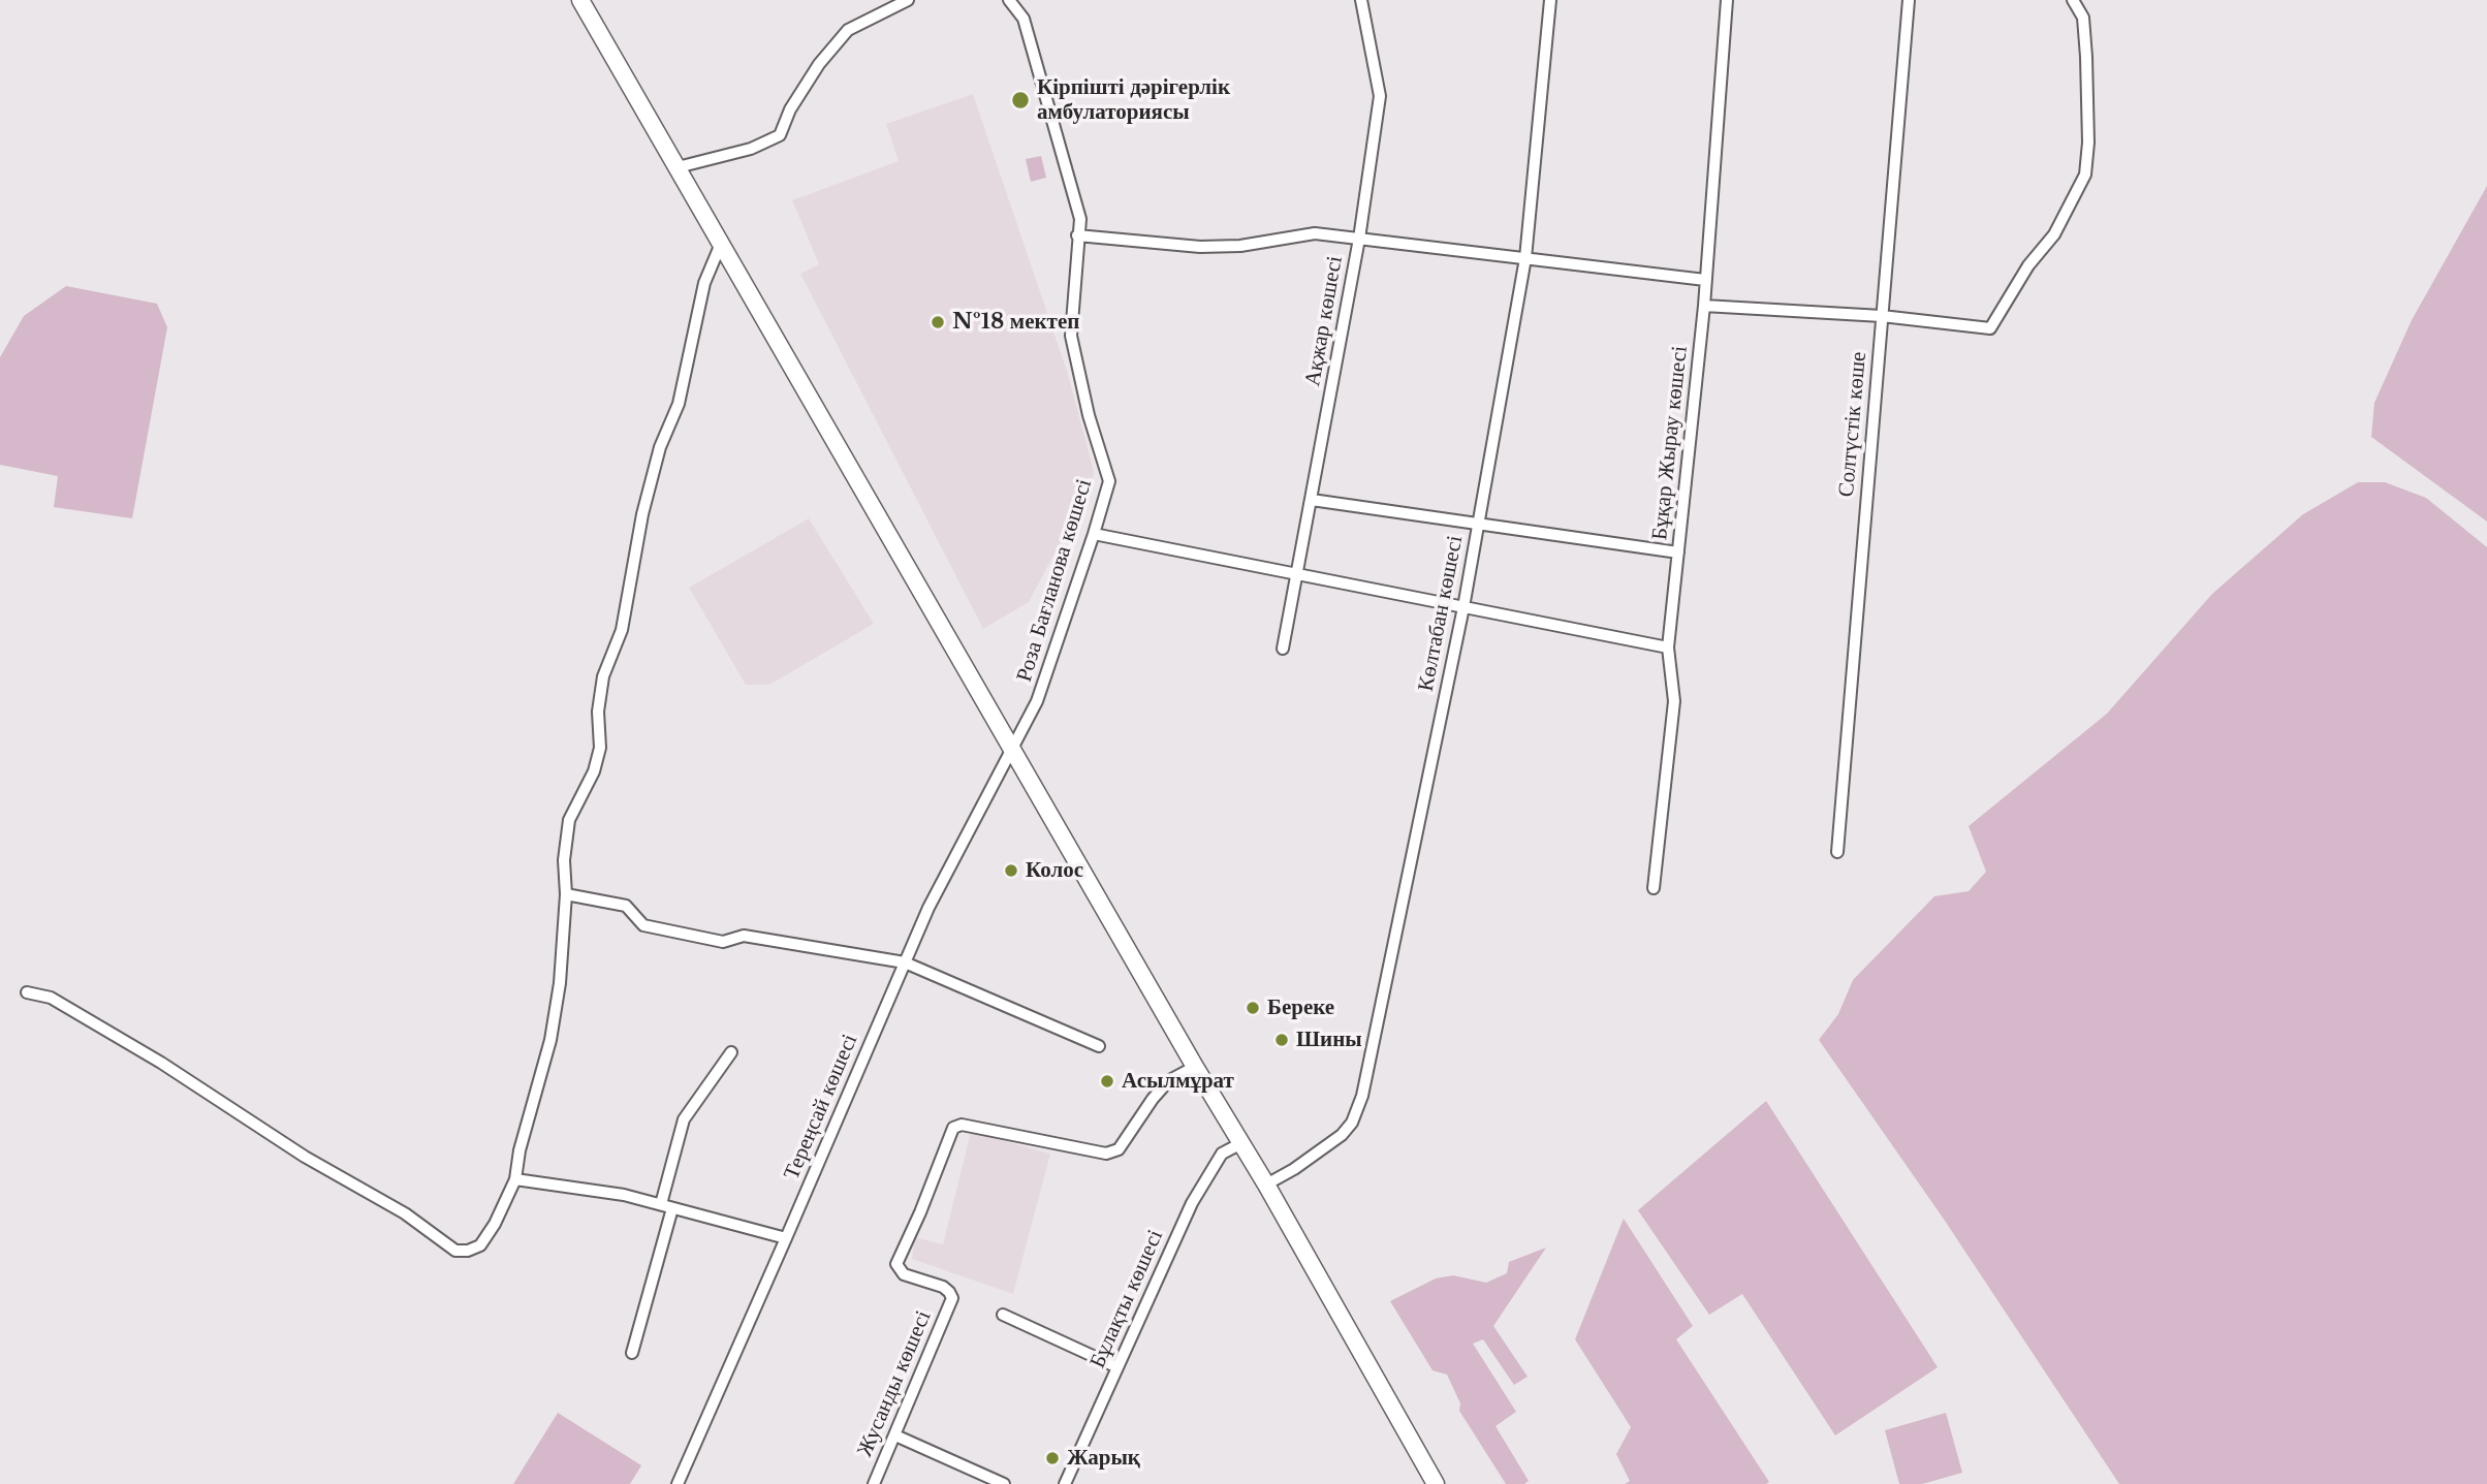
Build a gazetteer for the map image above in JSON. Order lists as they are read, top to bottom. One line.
{"streets":{"street":["Ақжар көшесі","Солтүстік көше","Бұқар Жырау көшесі","Роза Бағланова көшесі","Көлтабан көшесі","Тереңсай көшесі","Бұлақты көшесі","Жусанды көшесі"]},"crossings":[["Роза Бағланова көшесі","Тереңсай көшесі"]],"places":["Кірпішті дәрігерлік амбулаториясы","№18 мектеп","Колос","Береке","Шины","Асылмұрат","Жарық"]}
